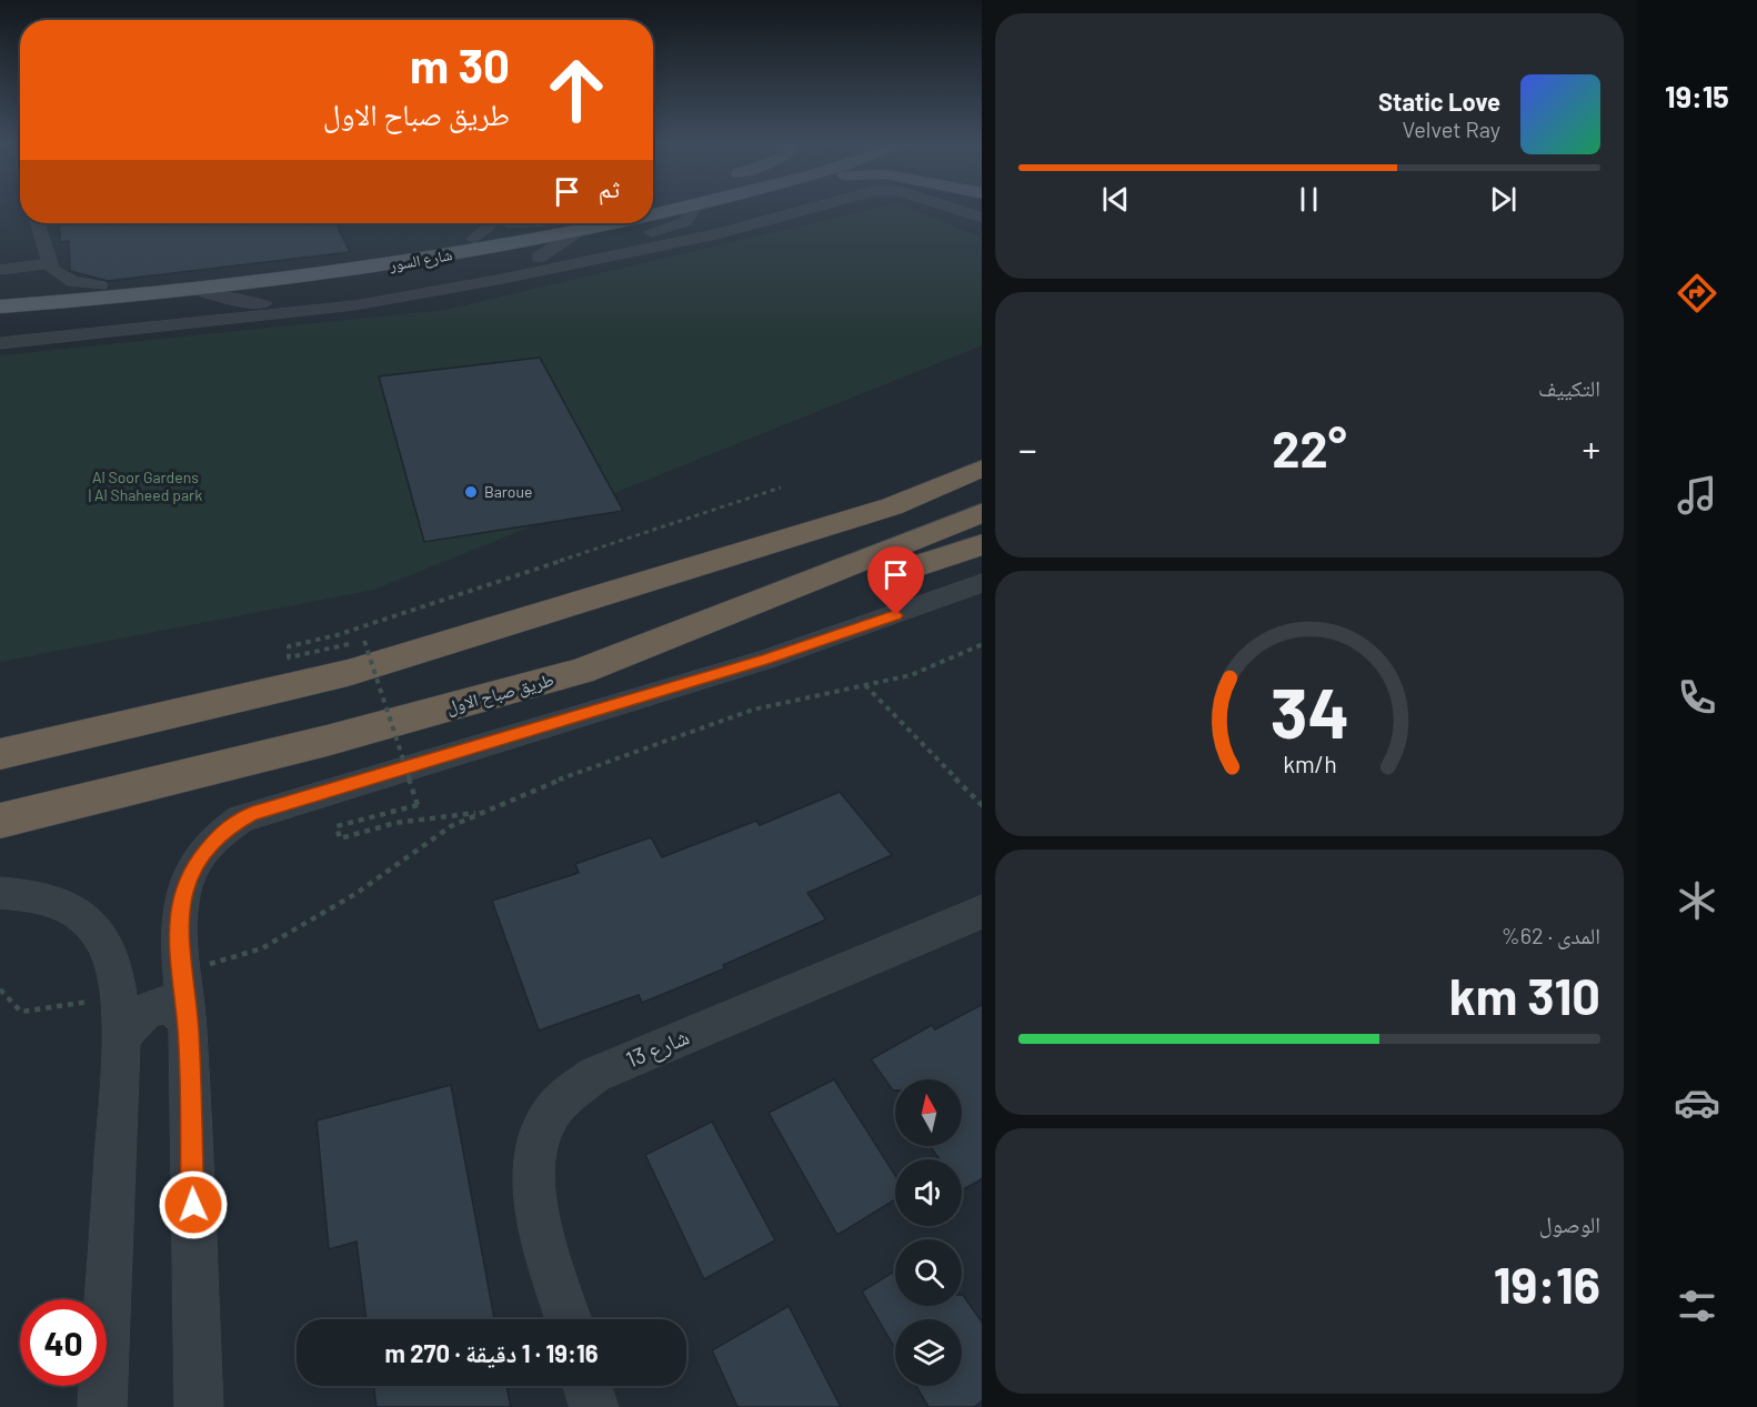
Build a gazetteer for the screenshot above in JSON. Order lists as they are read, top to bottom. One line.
{"streets":{"highway":["طريق صباح الاول"],"main road":["شارع السور"],"street":["شارع 13"]},"parks":["Al Soor Gardens | Al Shaheed park"],"places":["Baroue"],"north":"top","page":{"tabs":"19:15","turn":["30 m","طريق صباح الاول"],"song":["Static Love","Velvet Ray"],"then":"ثم","tile":["التكييف",["المدى · 62%","310 km"],["الوصول","19:16"]],"heat":["−","22°","+"],"limit":"40","trip":"19:16 · 1 دقيقة · 270 m","gauge":["34","km/h"]}}
